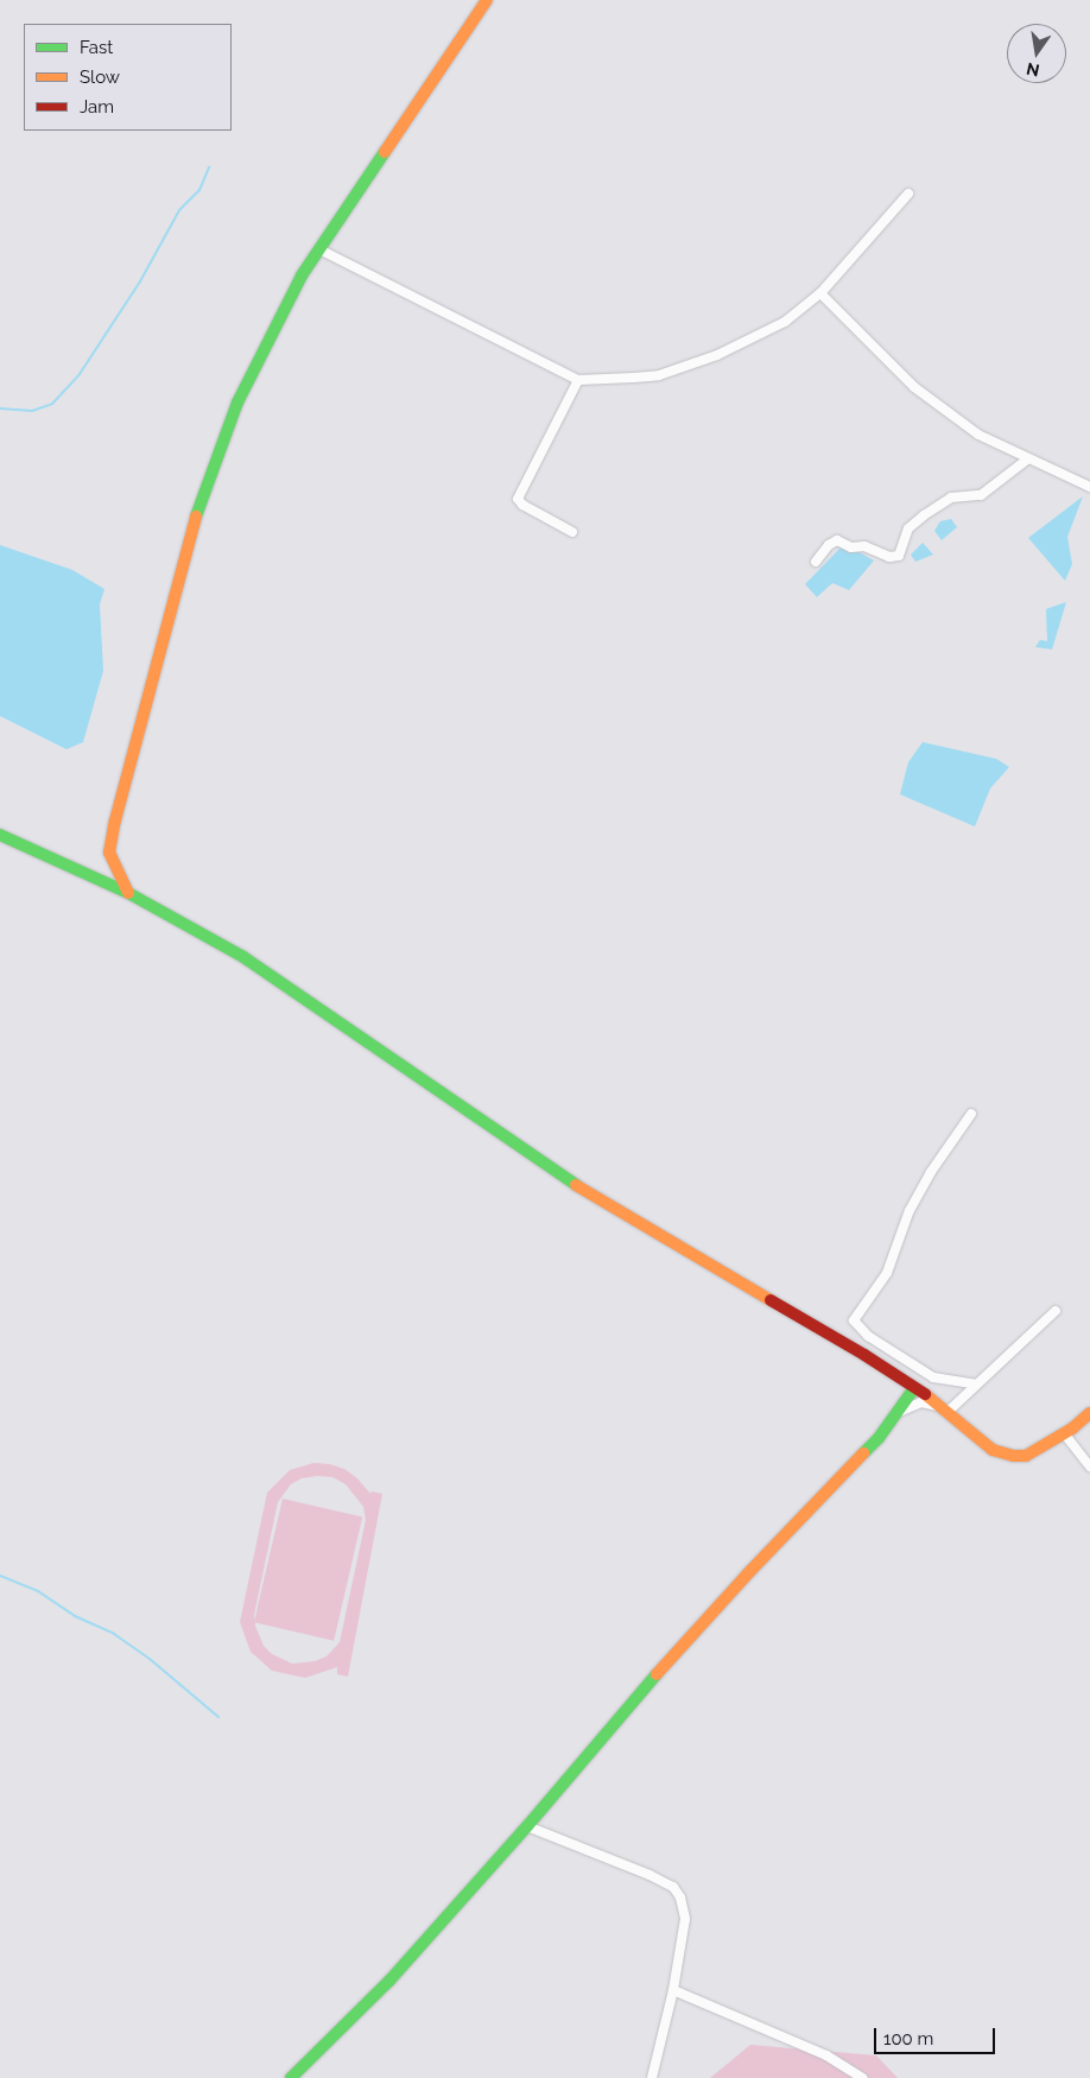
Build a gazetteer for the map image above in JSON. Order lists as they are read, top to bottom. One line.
{"legend":["Fast","Slow","Jam"],"scale_bar":"100 m","north":"bottom"}
